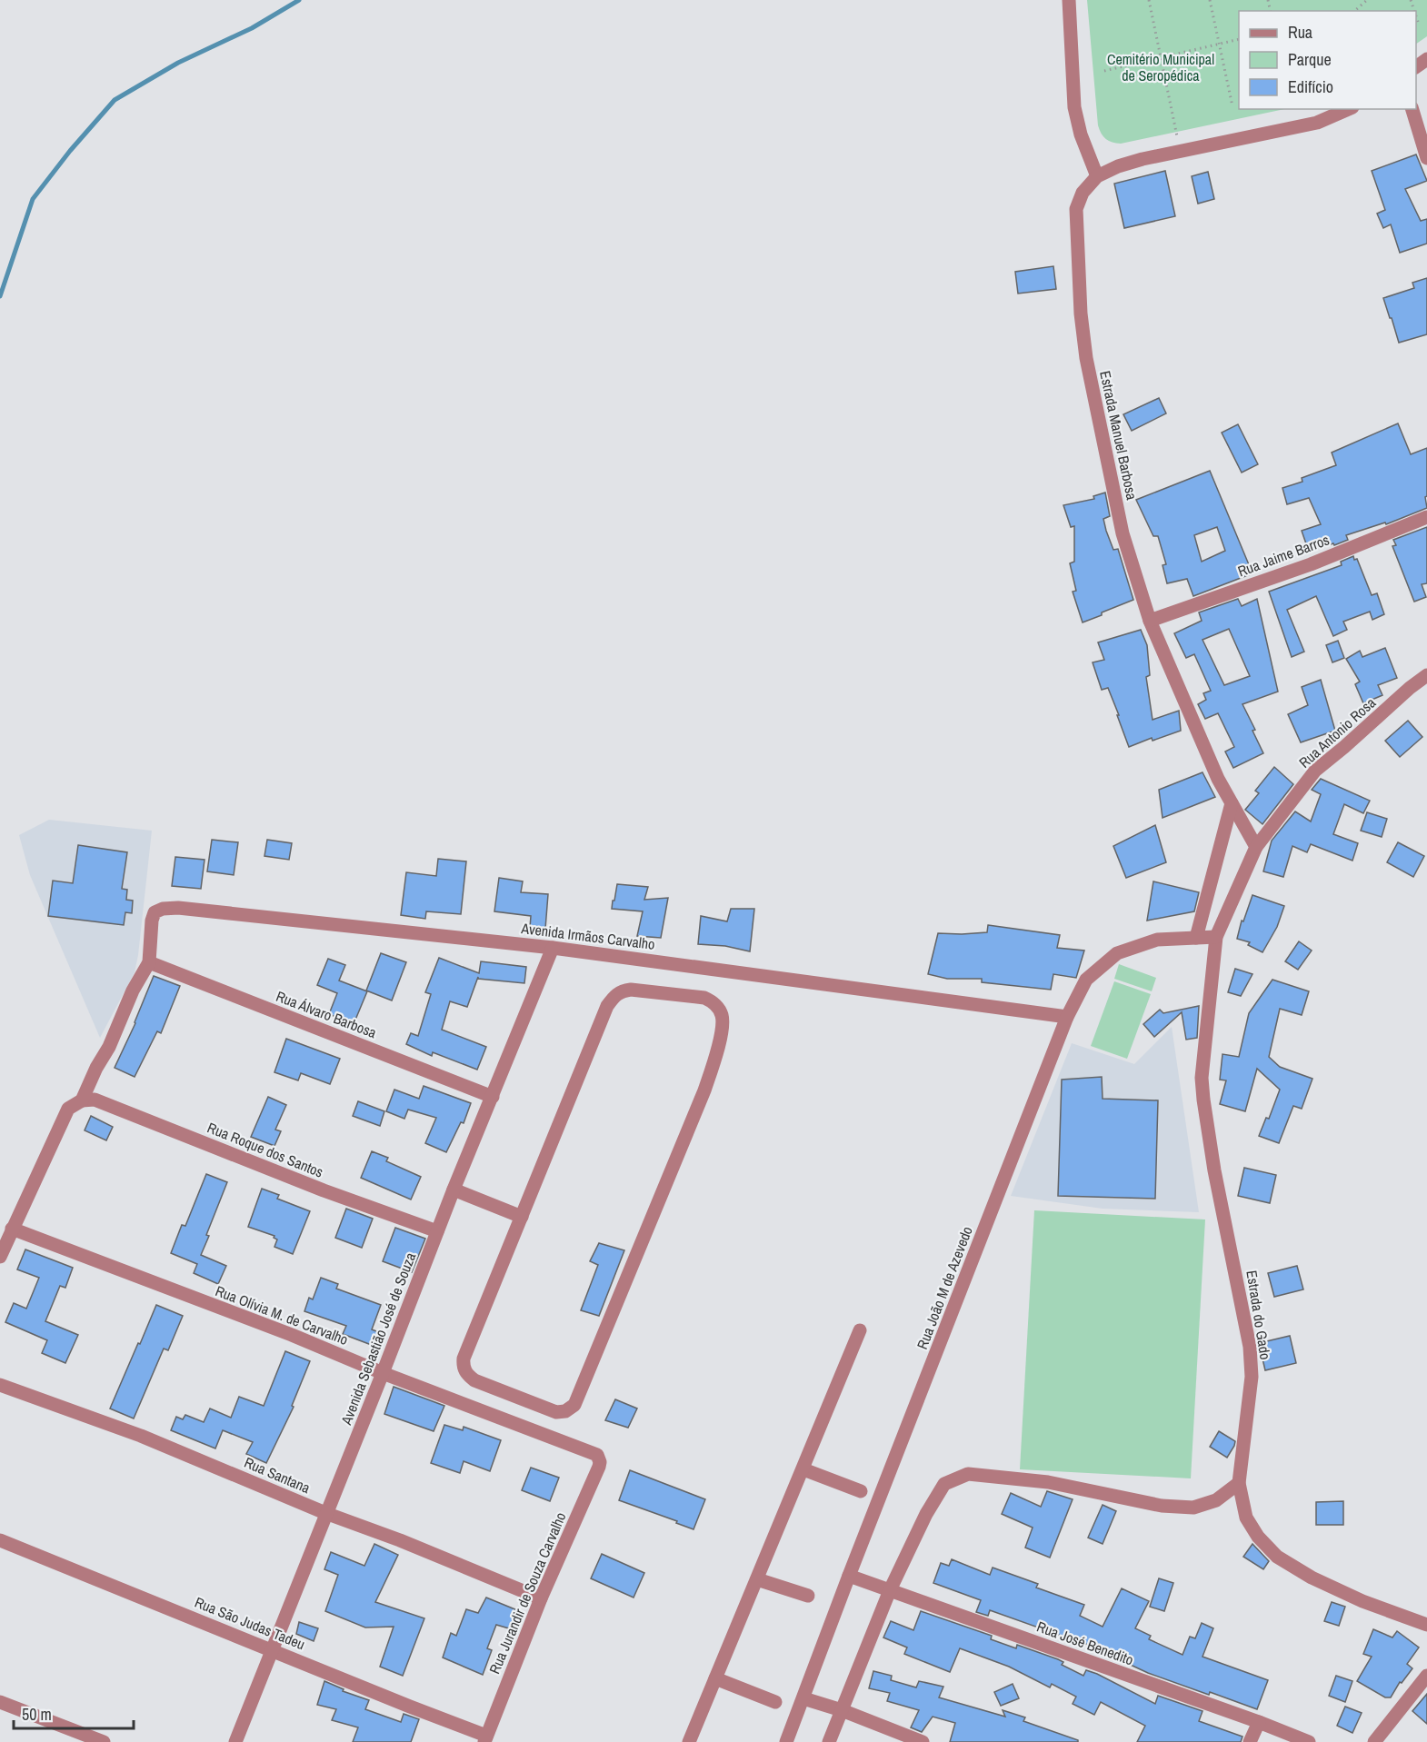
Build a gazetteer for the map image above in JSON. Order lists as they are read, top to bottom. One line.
{"streets":{"street":["Estrada Manuel Barbosa","Rua Jaime Barros","Rua Antonio Rosa","Avenida Irmãos Carvalho","Rua Álvaro Barbosa","Rua Roque dos Santos","Rua João M de Azevedo","Rua Olívia M. de Carvalho","Estrada do Gado","Avenida Sebastião José de Souza","Rua Santana","Rua Jurandir de Souza Carvalho","Rua São Judas Tadeu","Rua José Benedito"]},"crossings":[["Estrada Manuel Barbosa","Rua Jaime Barros"],["Estrada Manuel Barbosa","Rua Antonio Rosa"],["Avenida Irmãos Carvalho","Rua Álvaro Barbosa"],["Avenida Irmãos Carvalho","Rua João M de Azevedo"],["Avenida Irmãos Carvalho","Avenida Sebastião José de Souza"],["Rua Álvaro Barbosa","Avenida Sebastião José de Souza"],["Rua Roque dos Santos","Avenida Sebastião José de Souza"],["Rua João M de Azevedo","Estrada do Gado"],["Rua João M de Azevedo","Rua José Benedito"],["Rua Olívia M. de Carvalho","Avenida Sebastião José de Souza"],["Rua Olívia M. de Carvalho","Rua Jurandir de Souza Carvalho"],["Avenida Sebastião José de Souza","Rua Santana"],["Avenida Sebastião José de Souza","Rua São Judas Tadeu"],["Rua Santana","Rua Jurandir de Souza Carvalho"],["Rua Jurandir de Souza Carvalho","Rua São Judas Tadeu"]],"parks":["Cemitério Municipal de Seropédica"],"legend":["Rua","Parque","Edifício"],"scale_bar":"50 m"}
